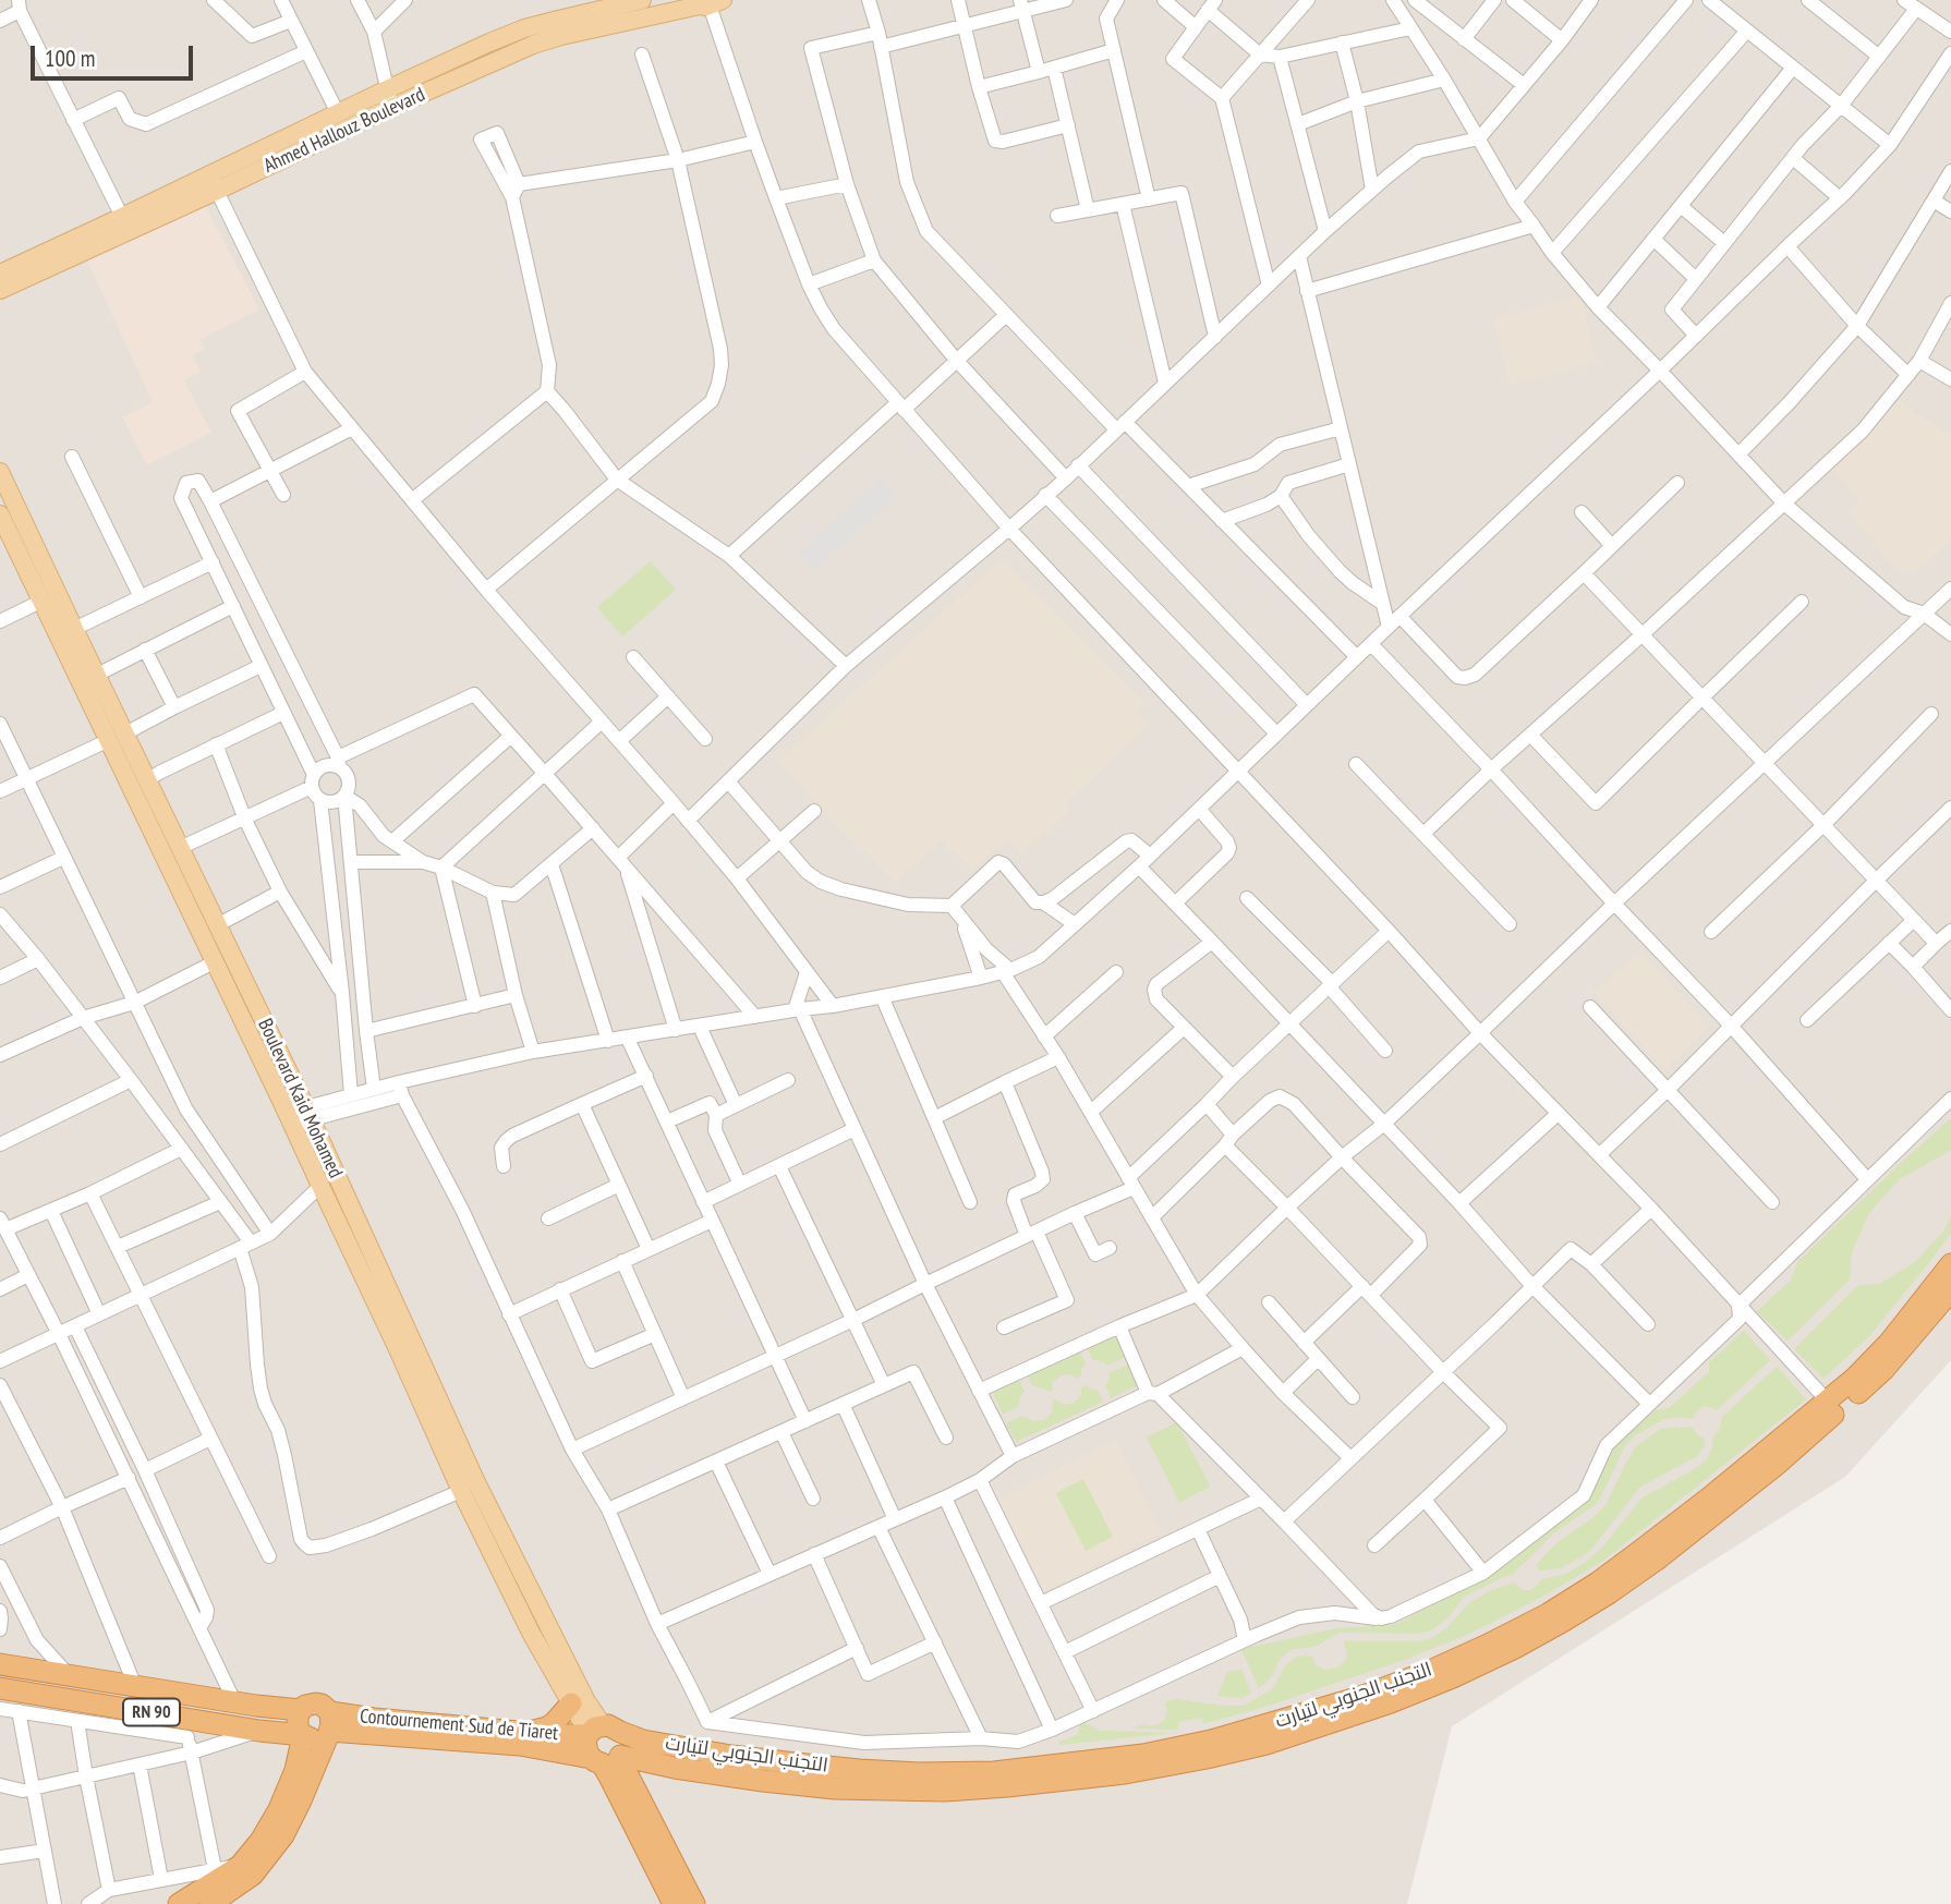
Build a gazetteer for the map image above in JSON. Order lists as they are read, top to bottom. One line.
{"streets":{"highway":["التجنب الجنوبي لتيارت","RN 90","Contournement Sud de Tiaret"],"main road":["Ahmed Hallouz Boulevard","Boulevard Kaid Mohamed"]},"crossings":[["Boulevard Kaid Mohamed","التجنب الجنوبي لتيارت"],["Boulevard Kaid Mohamed","Contournement Sud de Tiaret"],["التجنب الجنوبي لتيارت","RN 90"],["التجنب الجنوبي لتيارت","Contournement Sud de Tiaret"],["RN 90","Contournement Sud de Tiaret"]],"scale_bar":"100 m"}
